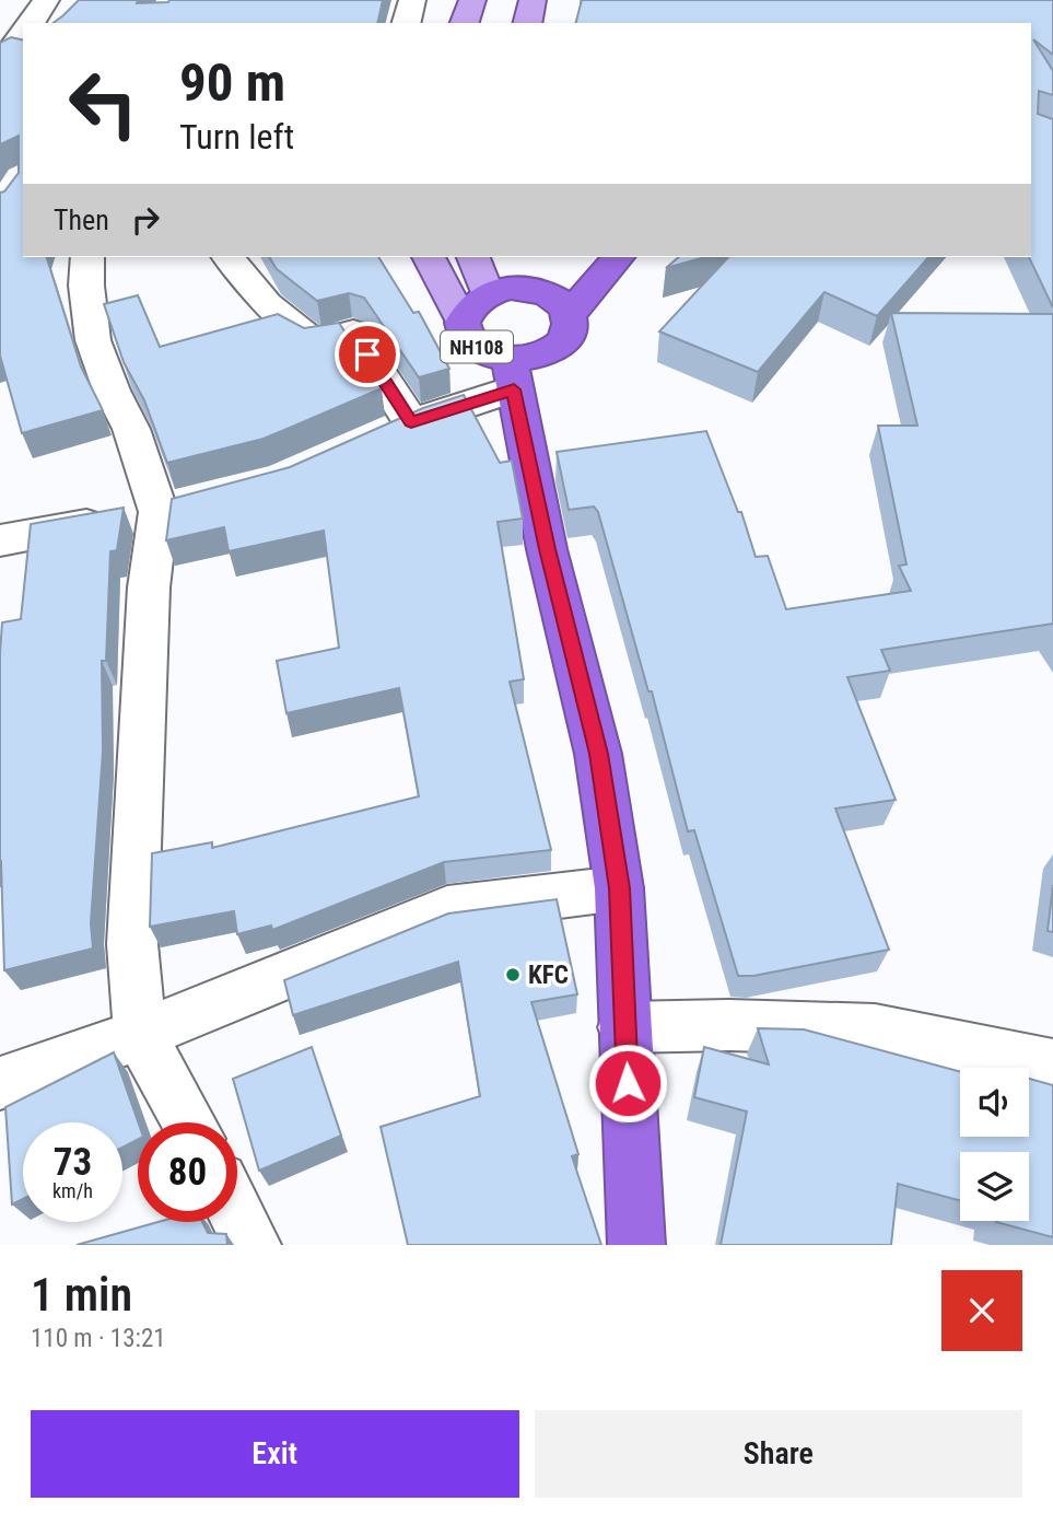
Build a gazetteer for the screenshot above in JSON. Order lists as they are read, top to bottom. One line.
{"streets":{"highway":["NH108"]},"places":["KFC"],"page":{"turn":["90 m","Turn left"],"then":"Then","speed":"73 km/h","limit":"80","heading":["1 min","110 m · 13:21"],"buttons":["Exit","Share"]}}
